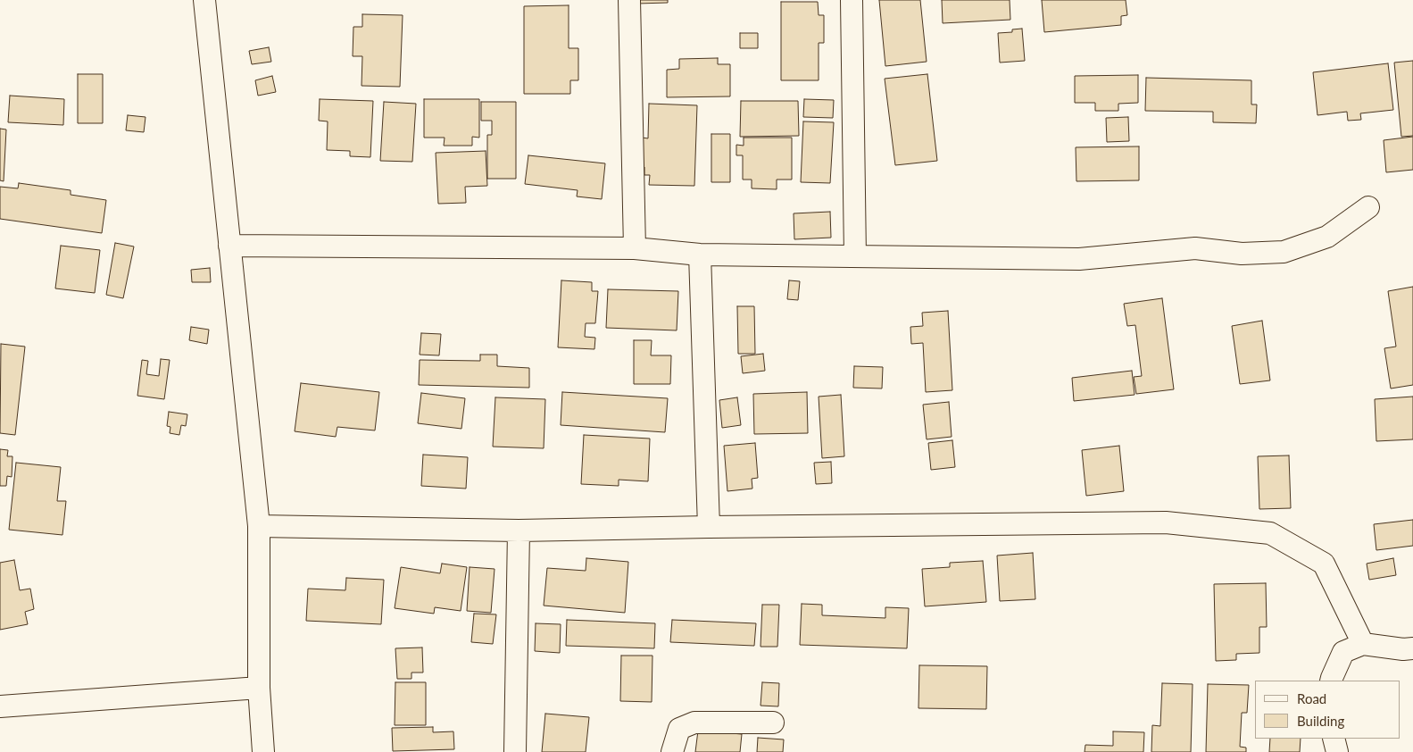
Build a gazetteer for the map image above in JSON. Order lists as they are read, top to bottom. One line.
{"legend":["Road","Building"]}
